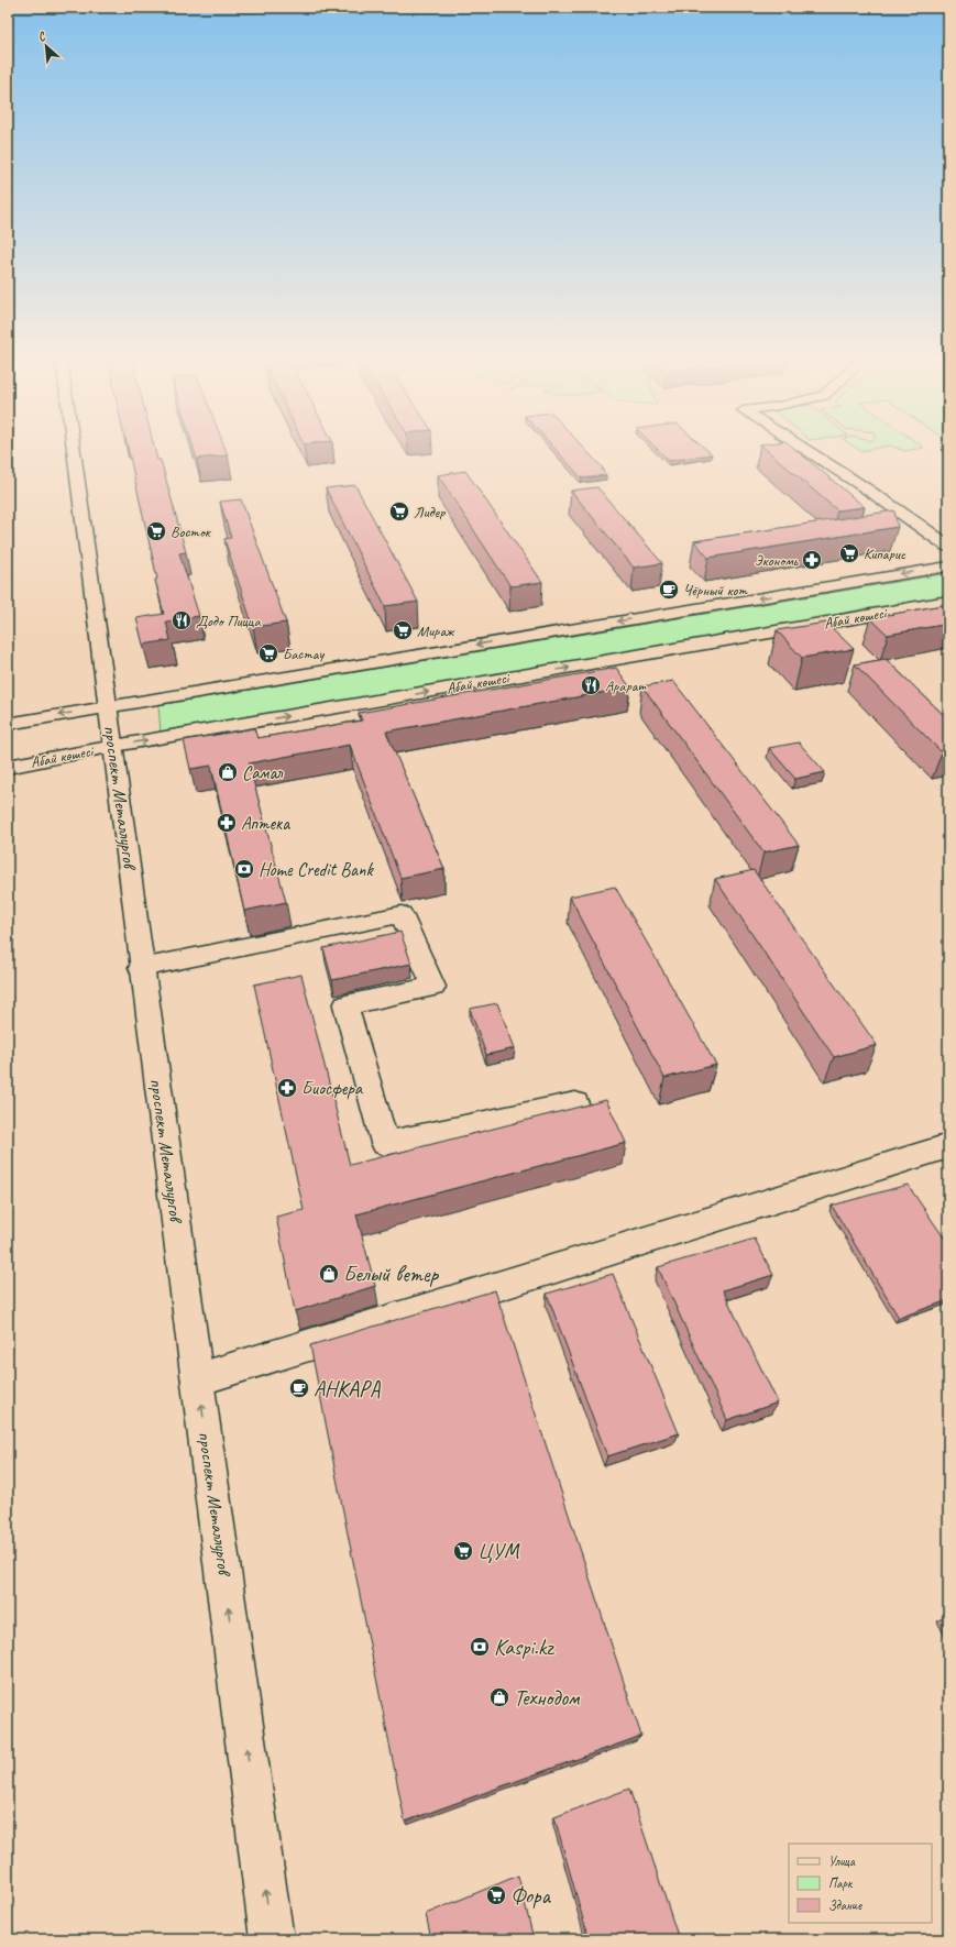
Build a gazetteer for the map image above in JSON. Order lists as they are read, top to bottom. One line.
{"streets":{"street":["Абай көшесі","проспект Металлургов"]},"crossings":[["Абай көшесі","проспект Металлургов"]],"one_way":["проспект Металлургов"],"places":{"supermarket":["Лидер","Восток","Кипарис","Мираж","Бастау","ЦУМ","Фора"],"pharmacy":["Экономь","Аптека","Биосфера"],"cafe":["Чёрный кот","АНКАРА"],"restaurant":["Додо Пицца","Арарат"],"shop":["Самал","Белый ветер","Технодом"],"bank":["Home Credit Bank","Kaspi.kz"]},"legend":["Улица","Парк","Здание"],"north":"top left"}
